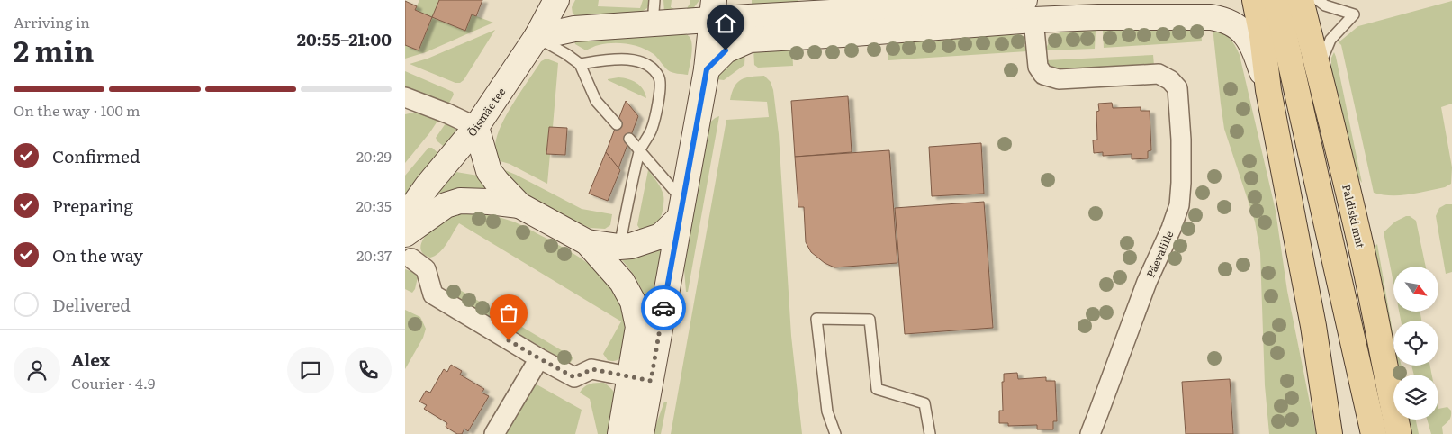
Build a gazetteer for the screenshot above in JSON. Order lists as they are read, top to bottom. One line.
{"streets":{"main road":["Õismäe tee","Paldiski mnt"],"street":["Päevalille"]},"north":"bottom right","page":{"heading":["2 min","Arriving in","20:55–21:00"],"panel":["Alex","Courier · 4.9"],"bar":"On the way · 100 m","list":[["Confirmed","20:29"],["Preparing","20:35"],["On the way","20:37"],"Delivered"]}}
